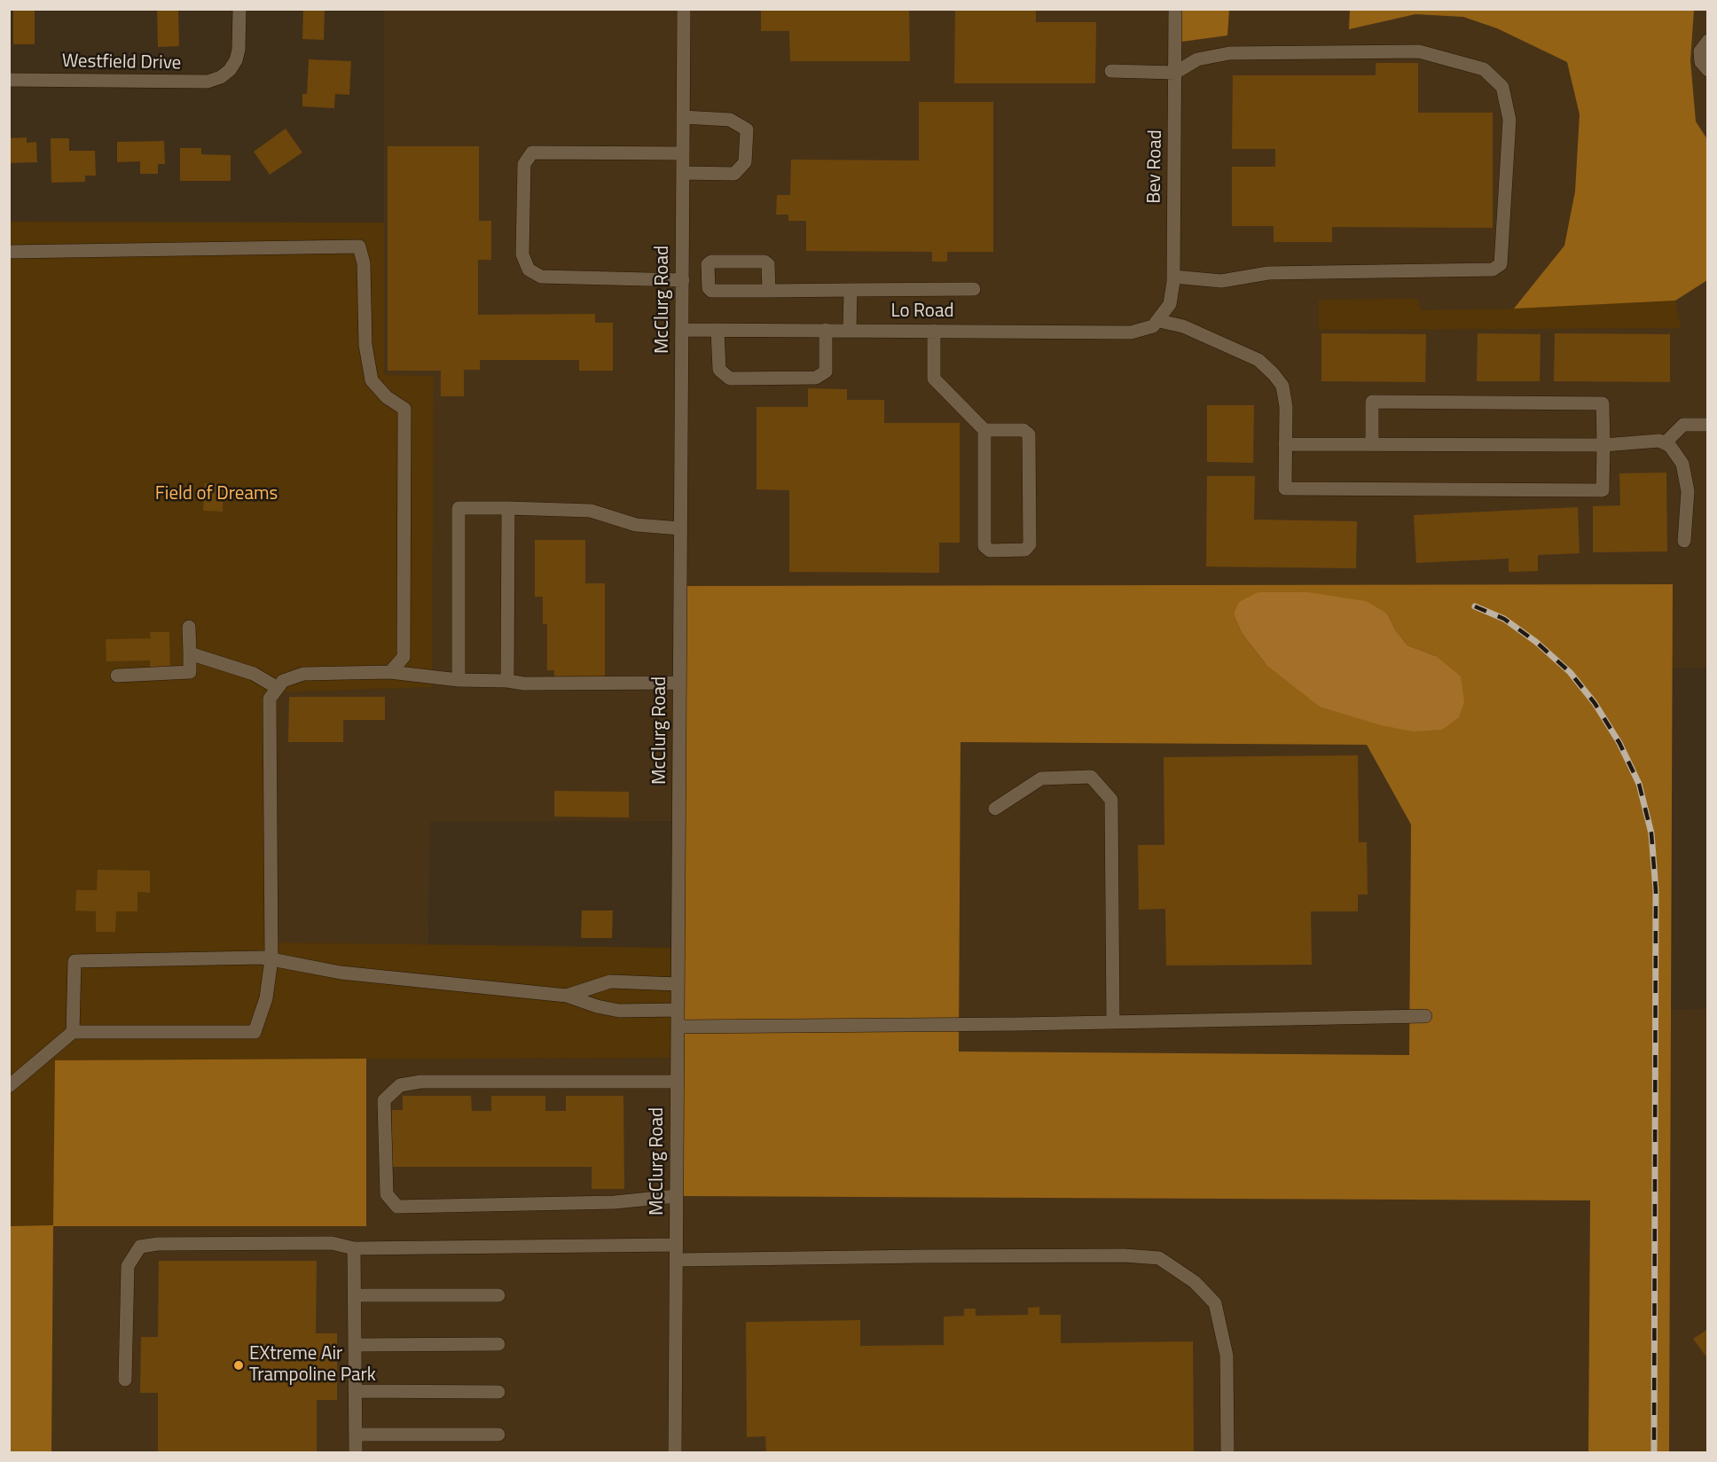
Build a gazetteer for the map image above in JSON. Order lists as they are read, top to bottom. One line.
{"streets":{"street":["Westfield Drive","Bev Road","McClurg Road","Lo Road"]},"crossings":[["Bev Road","Lo Road"],["McClurg Road","Lo Road"]],"parks":["Field of Dreams"],"places":["EXtreme Air Trampoline Park"]}
